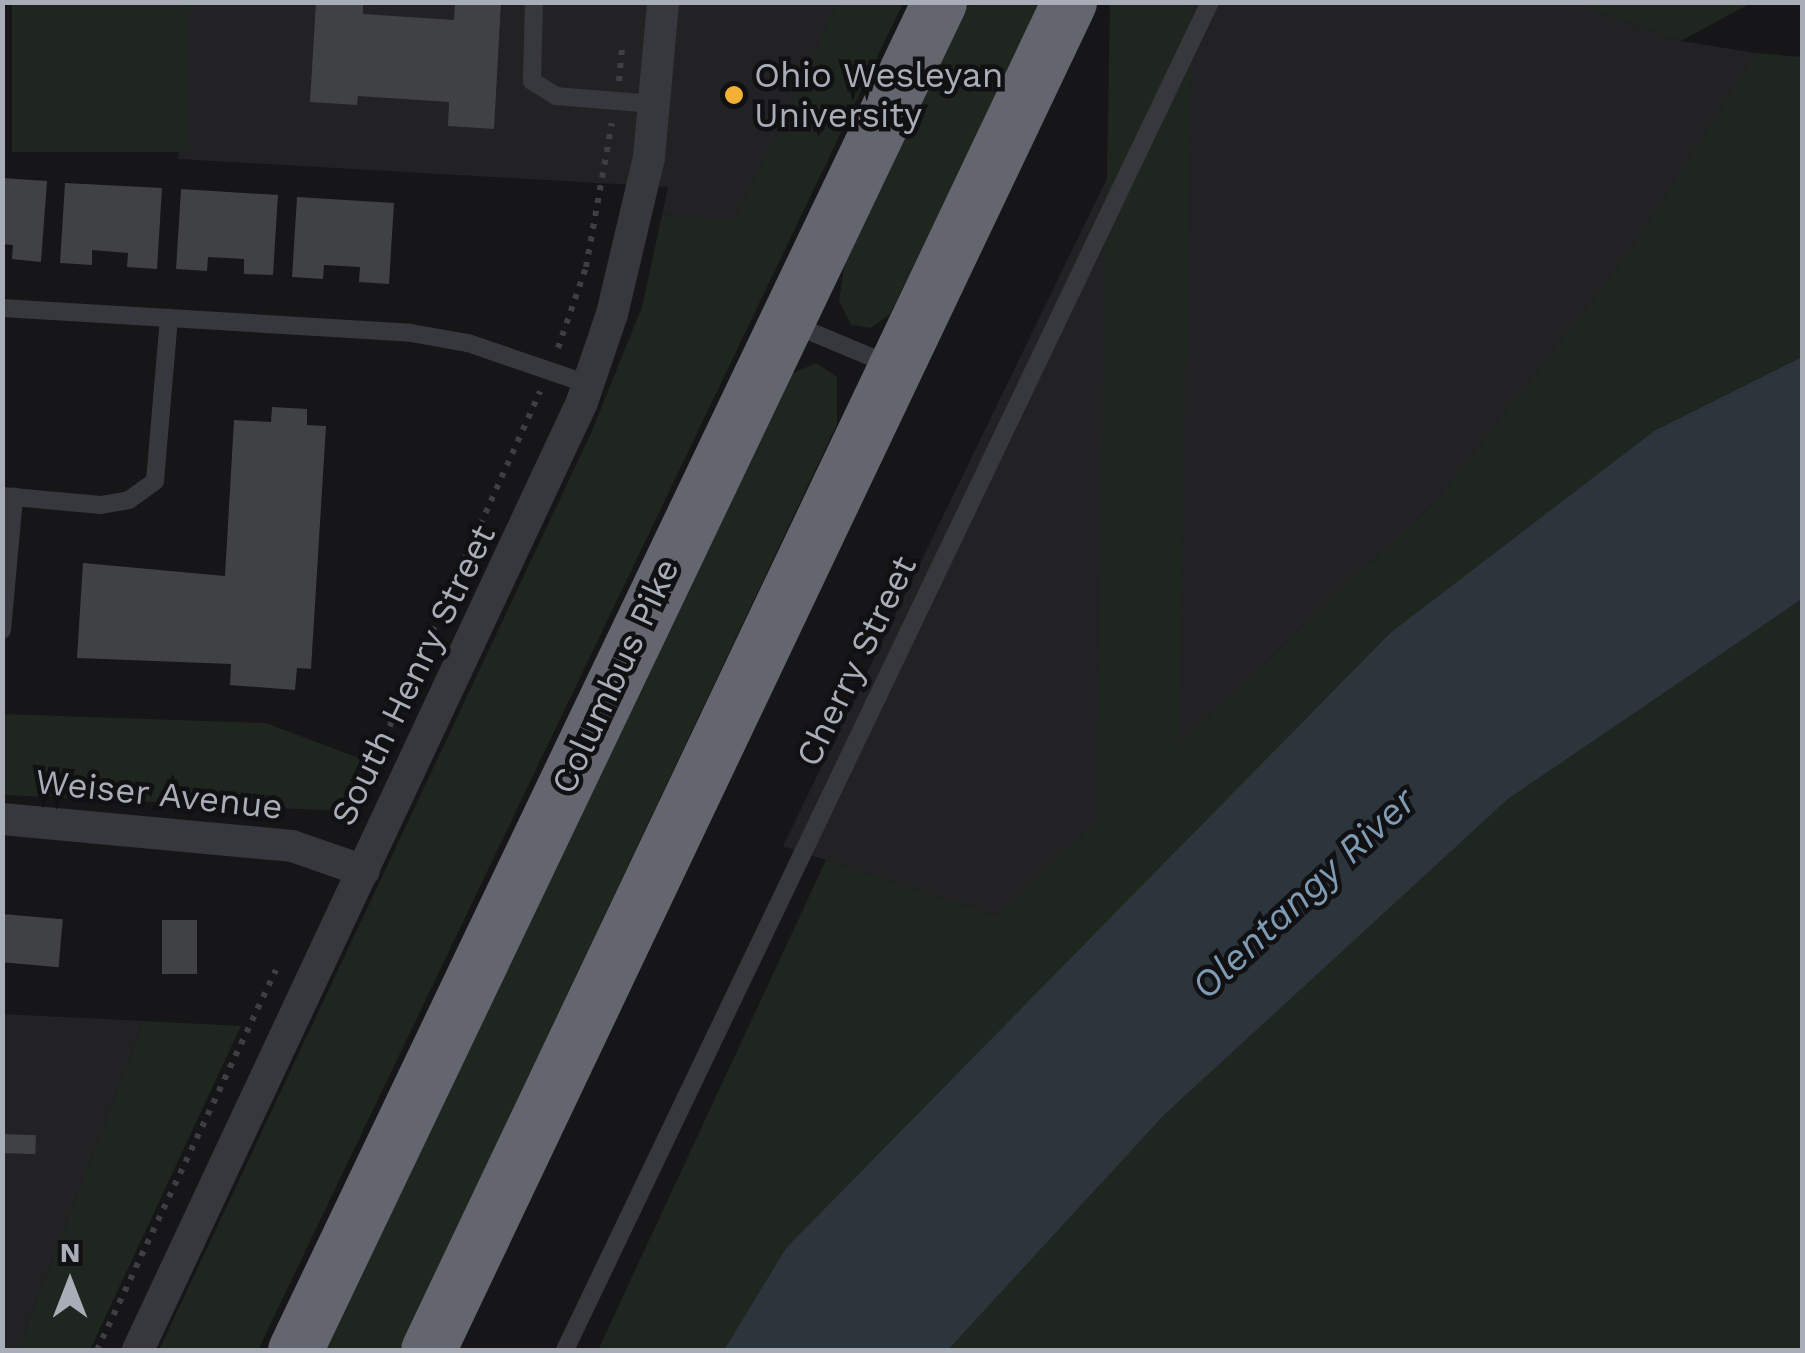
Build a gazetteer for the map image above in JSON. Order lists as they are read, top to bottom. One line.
{"streets":{"highway":["Columbus Pike"],"street":["South Henry Street","Weiser Avenue"],"lane":["Cherry Street"]},"crossings":[["South Henry Street","Weiser Avenue"]],"water":["Olentangy River"],"places":["Ohio Wesleyan University"],"north":"top"}
